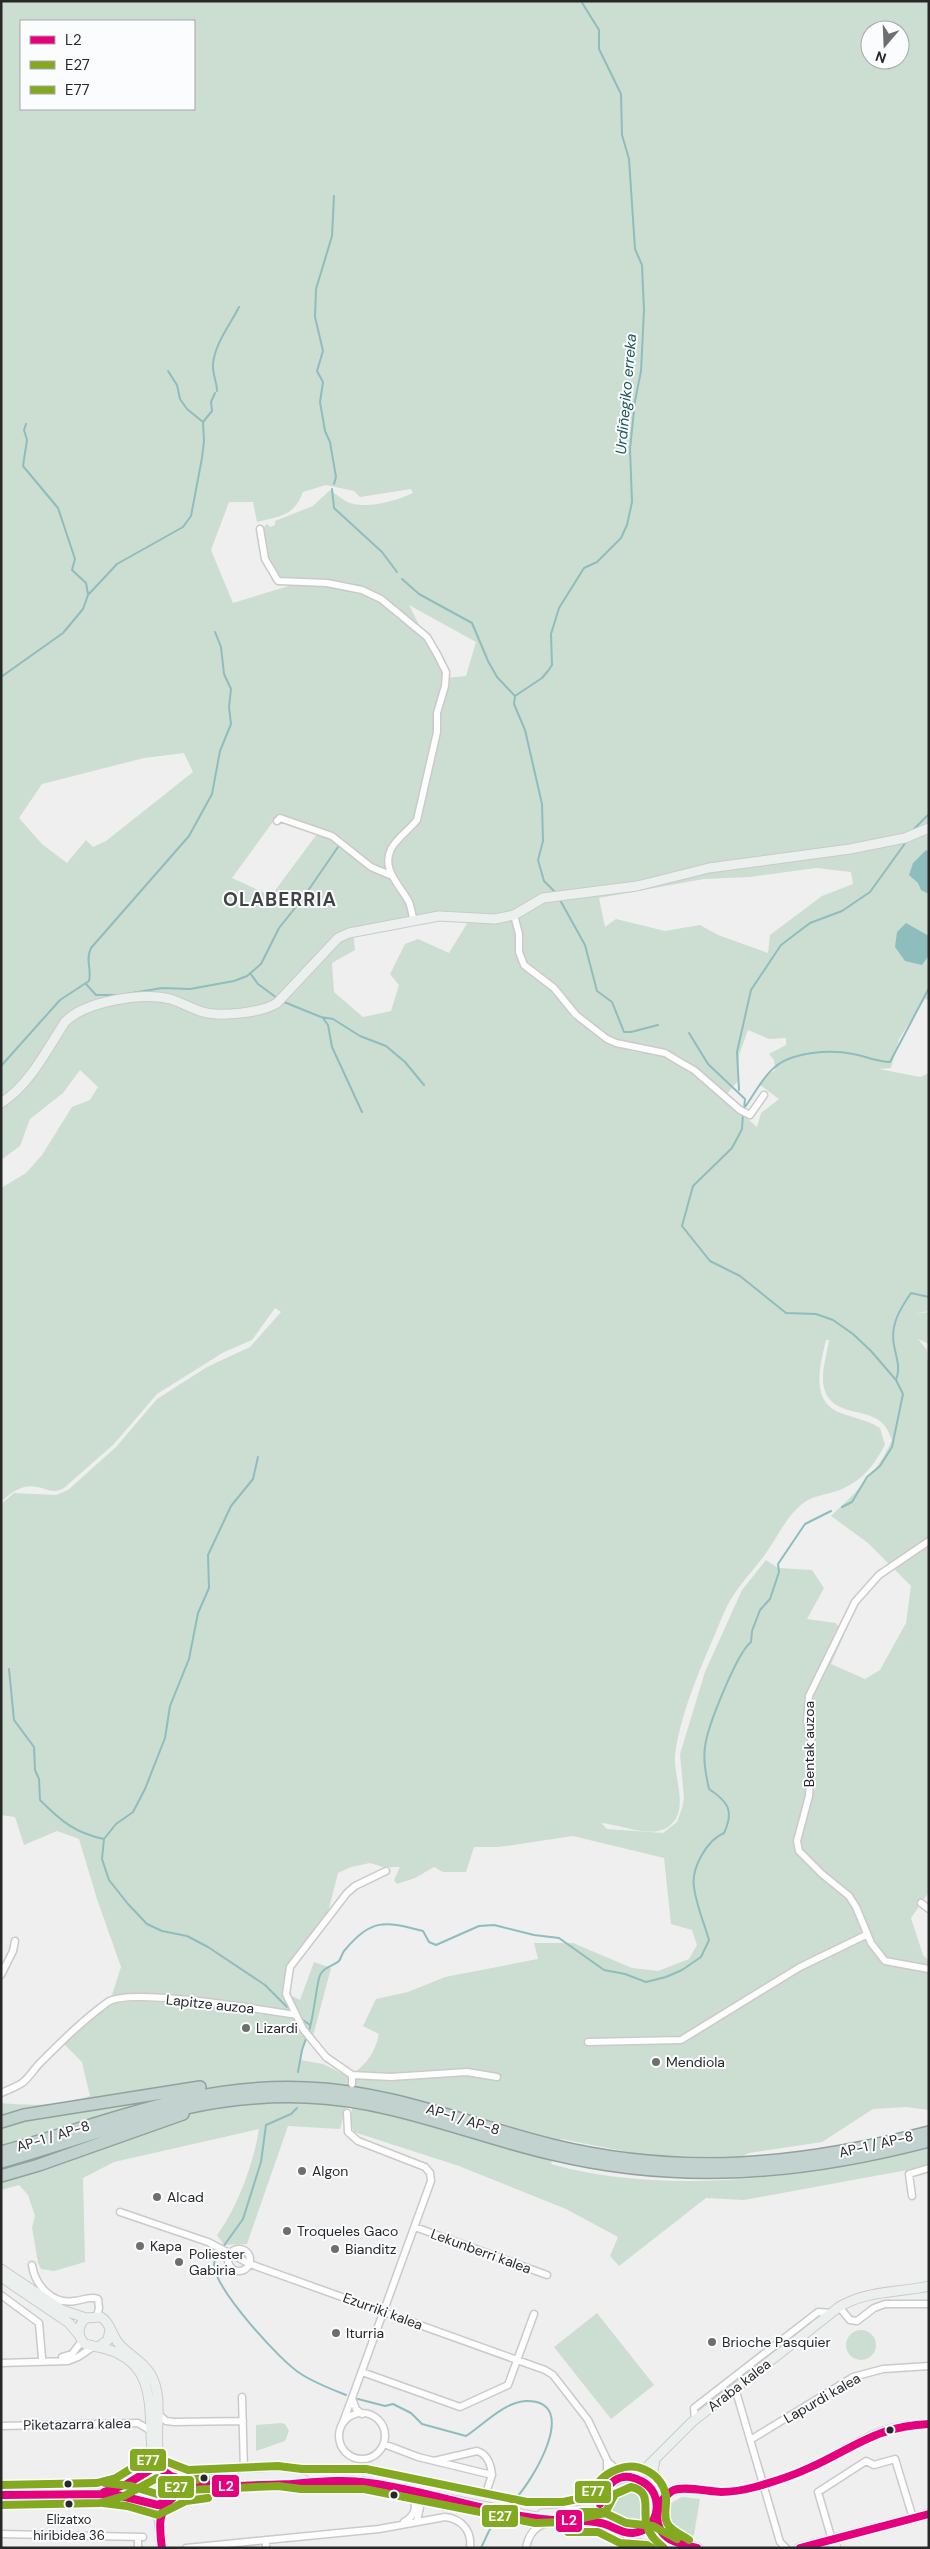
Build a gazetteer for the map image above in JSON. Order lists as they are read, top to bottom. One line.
{"streets":{"highway":["AP-1 / AP-8"],"main road":["Araba kalea"],"street":["Bentak auzoa","Lapitze auzoa","Lekunberri kalea","Ezurriki kalea","Lapurdi kalea","Piketazarra kalea"]},"districts":["OLABERRIA"],"water":["Urdiñegiko erreka"],"places":["Lizardi","Mendiola","Algon","Alcad","Troqueles Gaco","Kapa","Bianditz","Poliester Gabiria","Iturria","Brioche Pasquier","Elizatxo hiribidea 36"],"lines":["transit line L2","transit line E77","transit line E27"],"legend":["L2","E27","E77"],"north":"bottom"}
